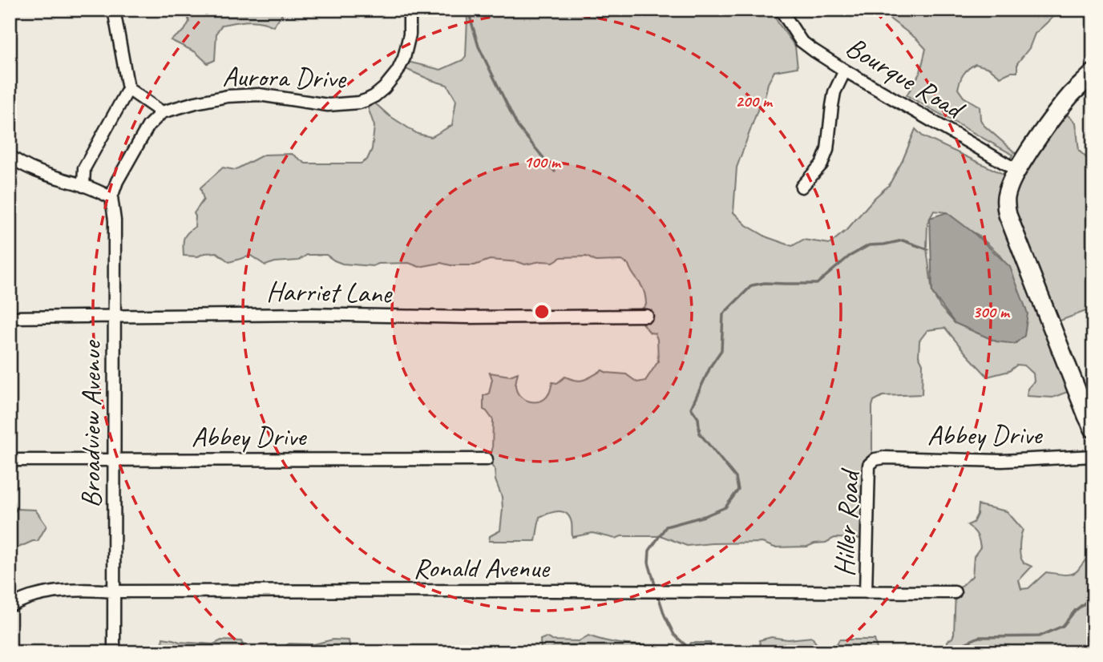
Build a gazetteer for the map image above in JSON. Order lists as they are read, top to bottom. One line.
{"streets":{"street":["Aurora Drive","Bourque Road","Harriet Lane","Broadview Avenue","Abbey Drive","Hiller Road","Ronald Avenue"]},"crossings":[["Harriet Lane","Broadview Avenue"],["Broadview Avenue","Abbey Drive"],["Broadview Avenue","Ronald Avenue"],["Abbey Drive","Hiller Road"],["Hiller Road","Ronald Avenue"]],"rings":["200 m","100 m","300 m"]}
